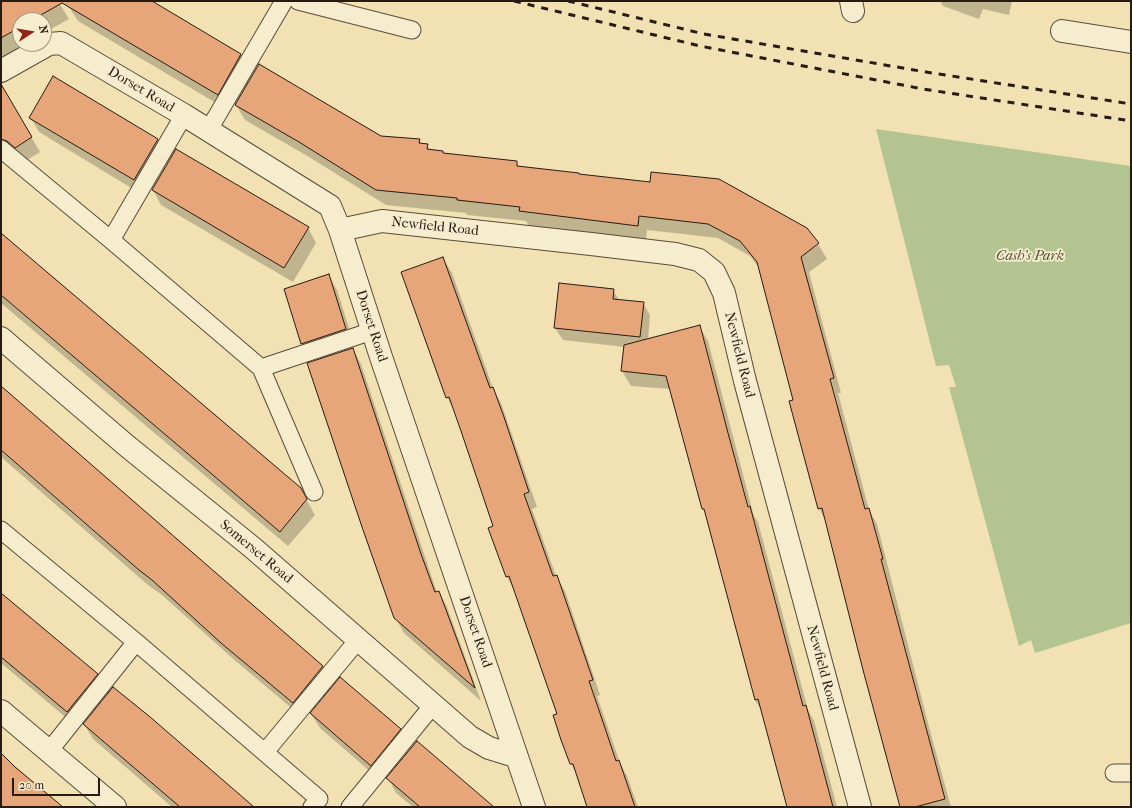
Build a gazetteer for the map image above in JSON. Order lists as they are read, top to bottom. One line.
{"streets":{"street":["Dorset Road","Newfield Road","Somerset Road"]},"crossings":[["Dorset Road","Newfield Road"],["Dorset Road","Somerset Road"]],"parks":["Cash's Park"],"scale_bar":"20 m","north":"right"}
